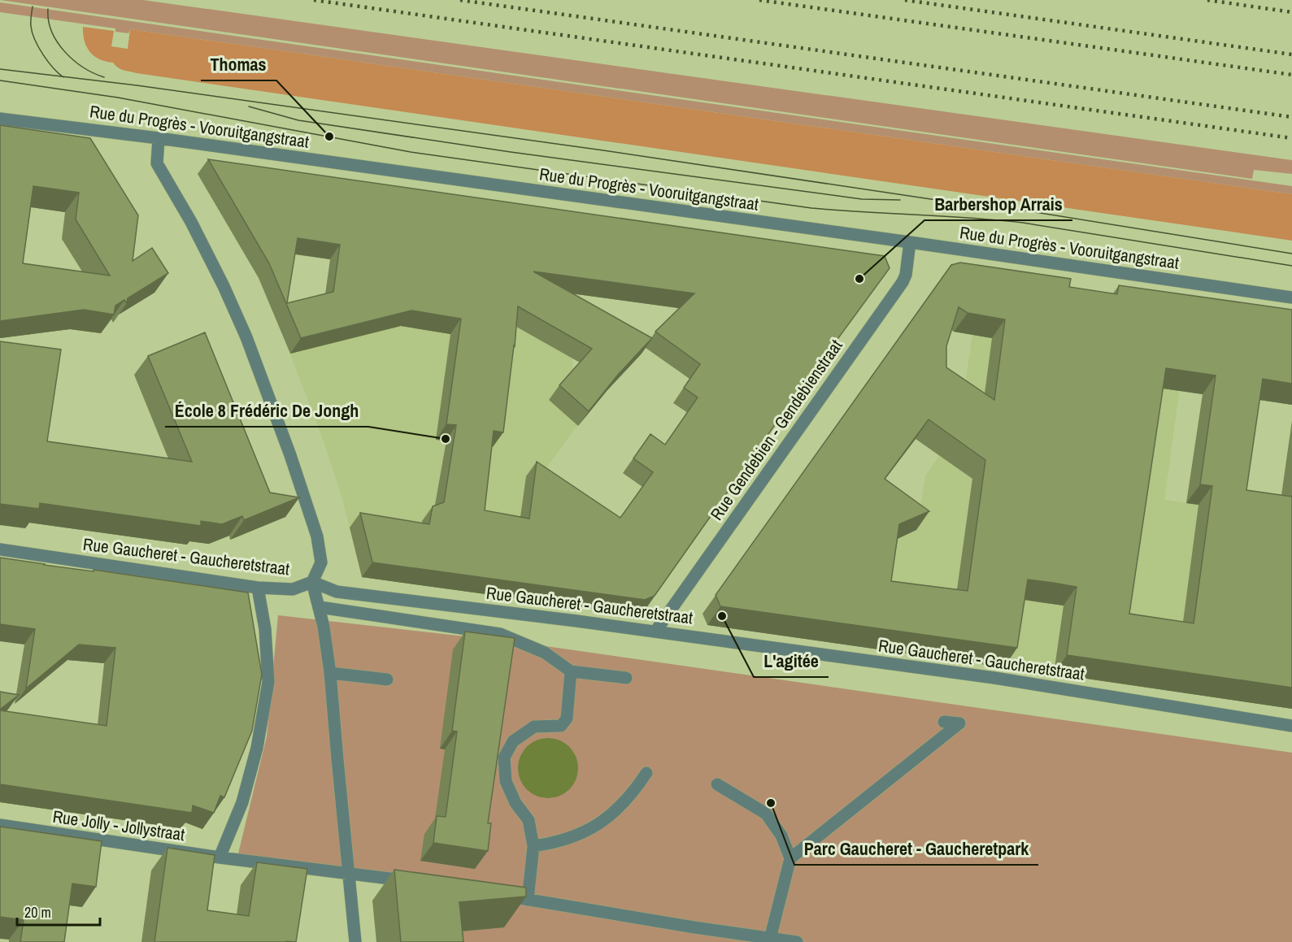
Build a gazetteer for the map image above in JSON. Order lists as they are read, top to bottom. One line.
{"streets":{"street":["Rue du Progrès - Vooruitgangstraat","Rue Gendebien - Gendebienstraat","Rue Gaucheret - Gaucheretstraat","Rue Jolly - Jollystraat"]},"crossings":[["Rue du Progrès - Vooruitgangstraat","Rue Gendebien - Gendebienstraat"],["Rue Gendebien - Gendebienstraat","Rue Gaucheret - Gaucheretstraat"]],"places":["Thomas","Barbershop Arrais","École 8 Frédéric De Jongh","L'agitée","Parc Gaucheret - Gaucheretpark"],"scale_bar":"20 m"}
